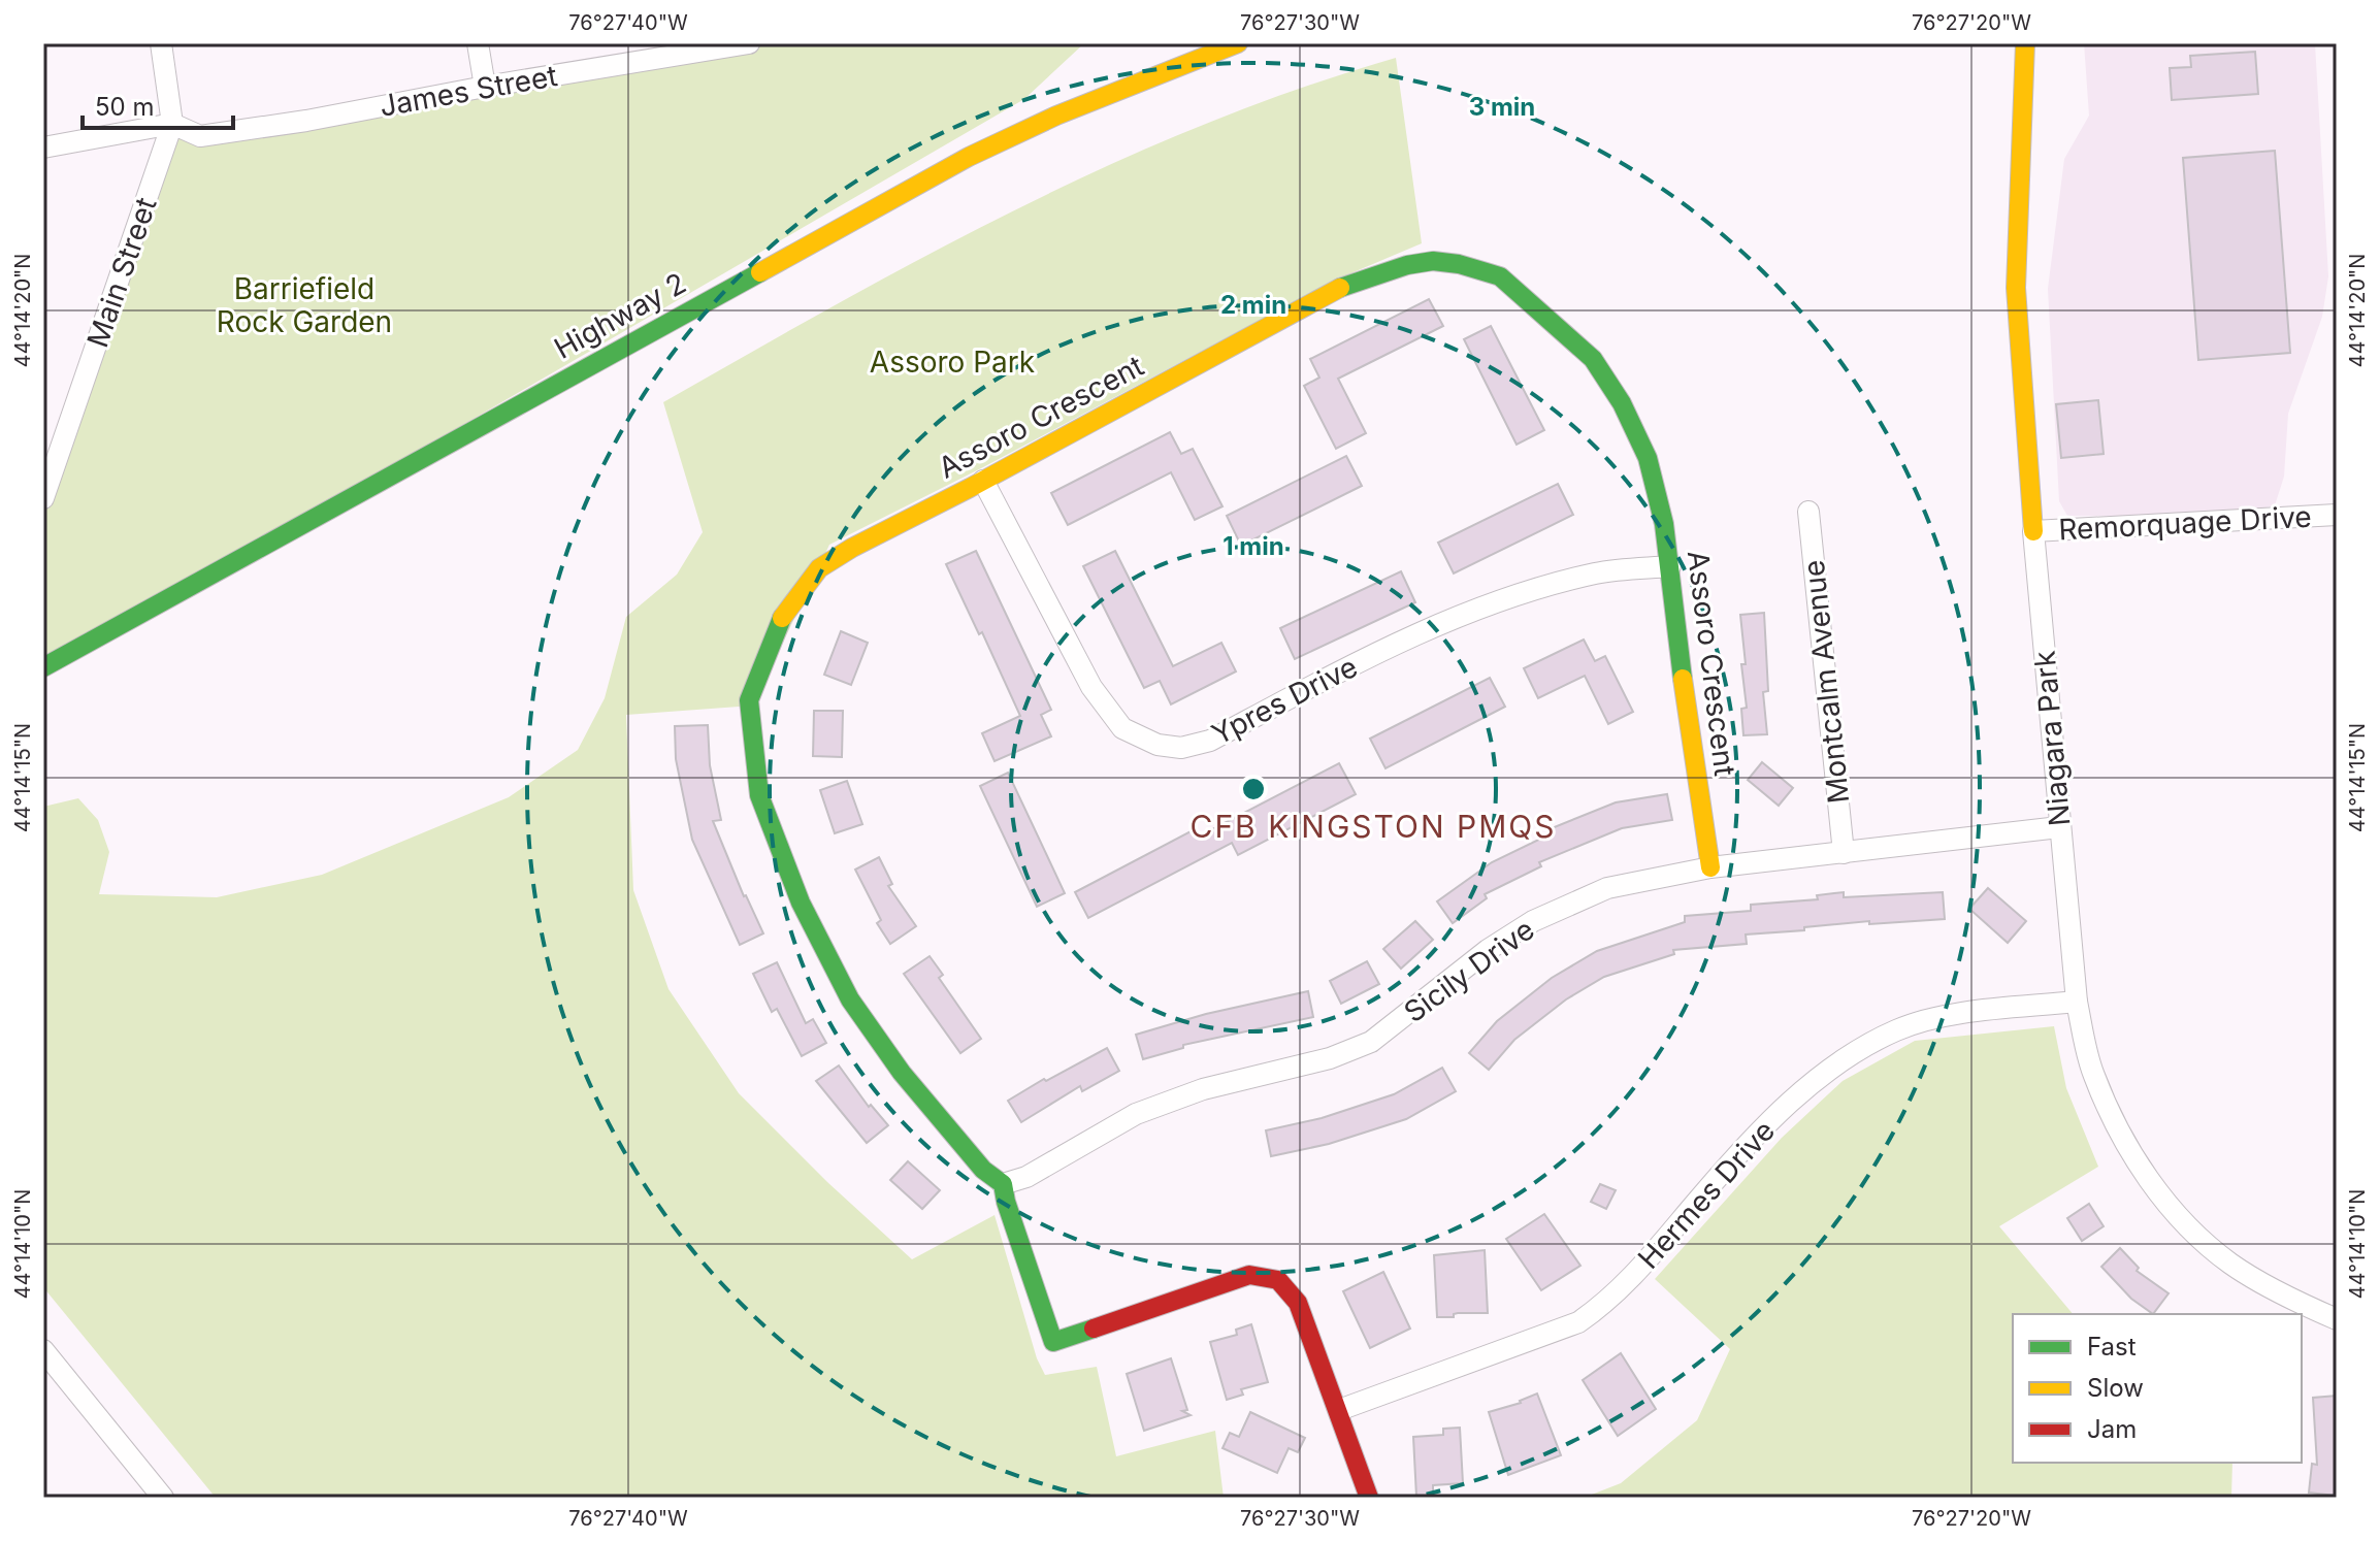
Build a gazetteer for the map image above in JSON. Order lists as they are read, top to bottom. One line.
{"streets":{"street":["James Street","Main Street","Highway 2","Assoro Crescent","Remorquage Drive","Montcalm Avenue","Ypres Drive","Niagara Park","Sicily Drive","Hermes Drive"]},"crossings":[["James Street","Main Street"],["Assoro Crescent","Ypres Drive"],["Assoro Crescent","Sicily Drive"],["Remorquage Drive","Niagara Park"],["Montcalm Avenue","Sicily Drive"],["Niagara Park","Sicily Drive"],["Niagara Park","Hermes Drive"]],"districts":["CFB KINGSTON PMQS"],"parks":["Barriefield Rock Garden","Assoro Park"],"legend":["Fast","Slow","Jam"],"scale_bar":"50 m","coordinates":["76°27'40\"W","76°27'30\"W","76°27'20\"W","44°14'20\"N","44°14'15\"N","44°14'10\"N"],"rings":["3 min","2 min","1 min"]}
